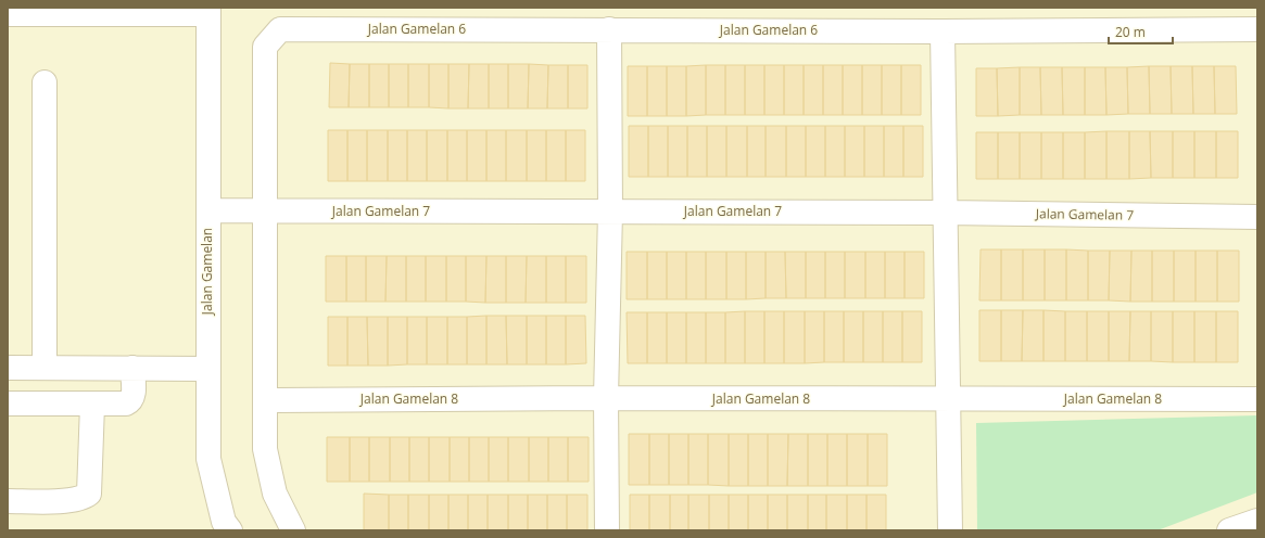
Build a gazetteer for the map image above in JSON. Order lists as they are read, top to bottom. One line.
{"streets":{"street":["Jalan Gamelan 6","Jalan Gamelan 7","Jalan Gamelan","Jalan Gamelan 8"]},"crossings":[["Jalan Gamelan 6","Jalan Gamelan 7"],["Jalan Gamelan 7","Jalan Gamelan"]],"scale_bar":"20 m"}
